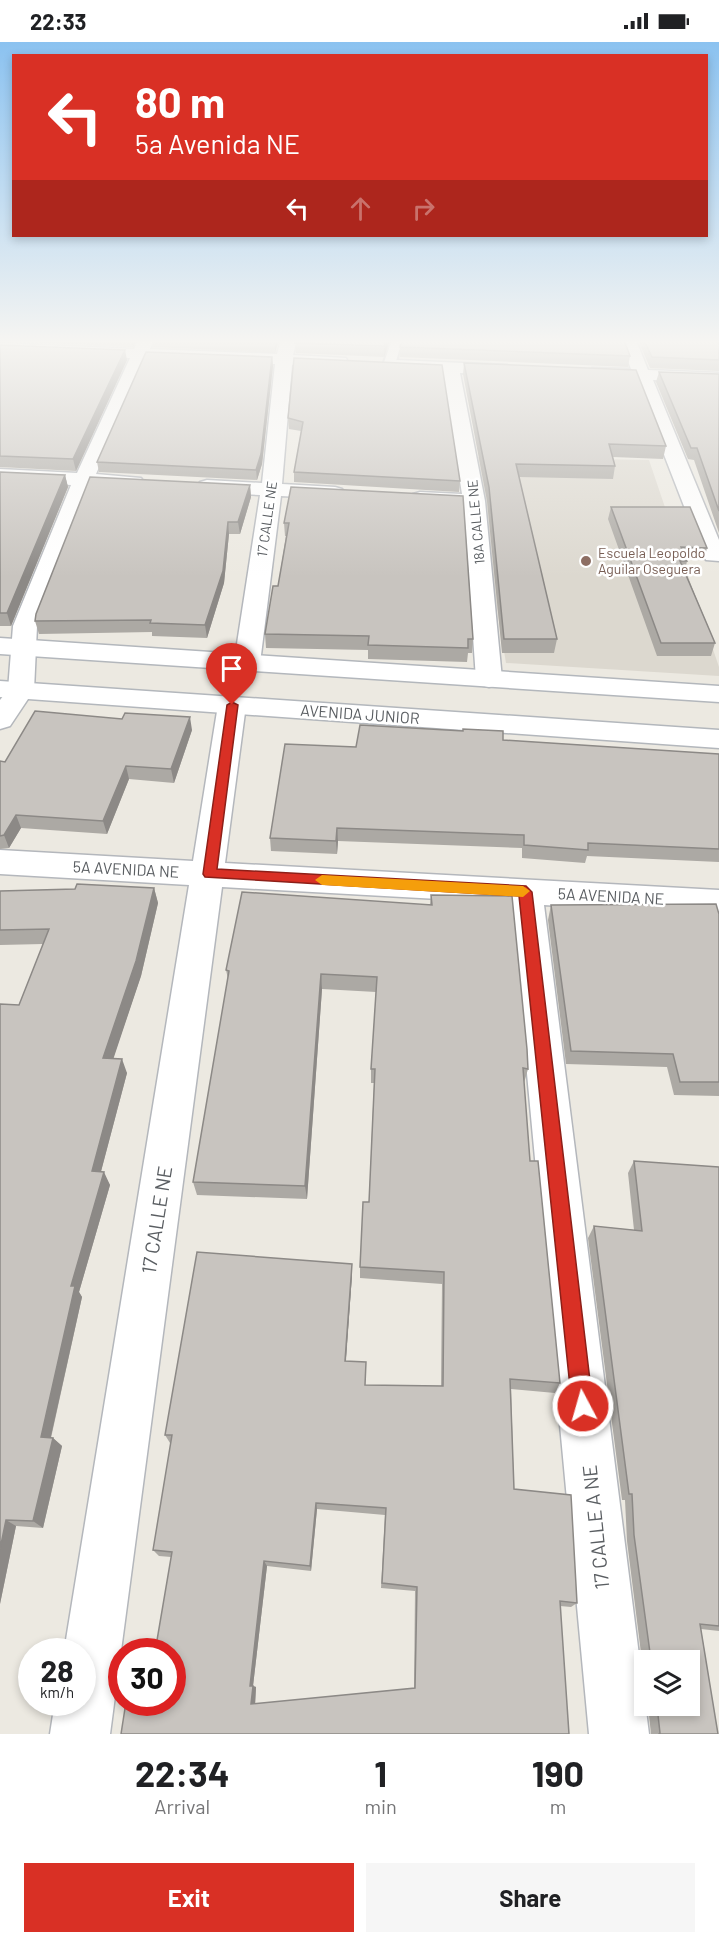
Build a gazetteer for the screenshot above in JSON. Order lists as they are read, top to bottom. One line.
{"streets":{"street":["17 CALLE NE","18A CALLE NE","AVENIDA JUNIOR","5A AVENIDA NE","17 CALLE A NE"]},"crossings":[["17 CALLE NE","AVENIDA JUNIOR"],["17 CALLE NE","5A AVENIDA NE"],["5A AVENIDA NE","17 CALLE A NE"]],"places":["Escuela Leopoldo Aguilar Oseguera"],"page":{"status":"22:33","turn":["80 m","5a Avenida NE"],"speed":"28 km/h","limit":"30","eta":["22:34","Arrival","1","min","190","m"],"buttons":["Exit","Share"]}}
